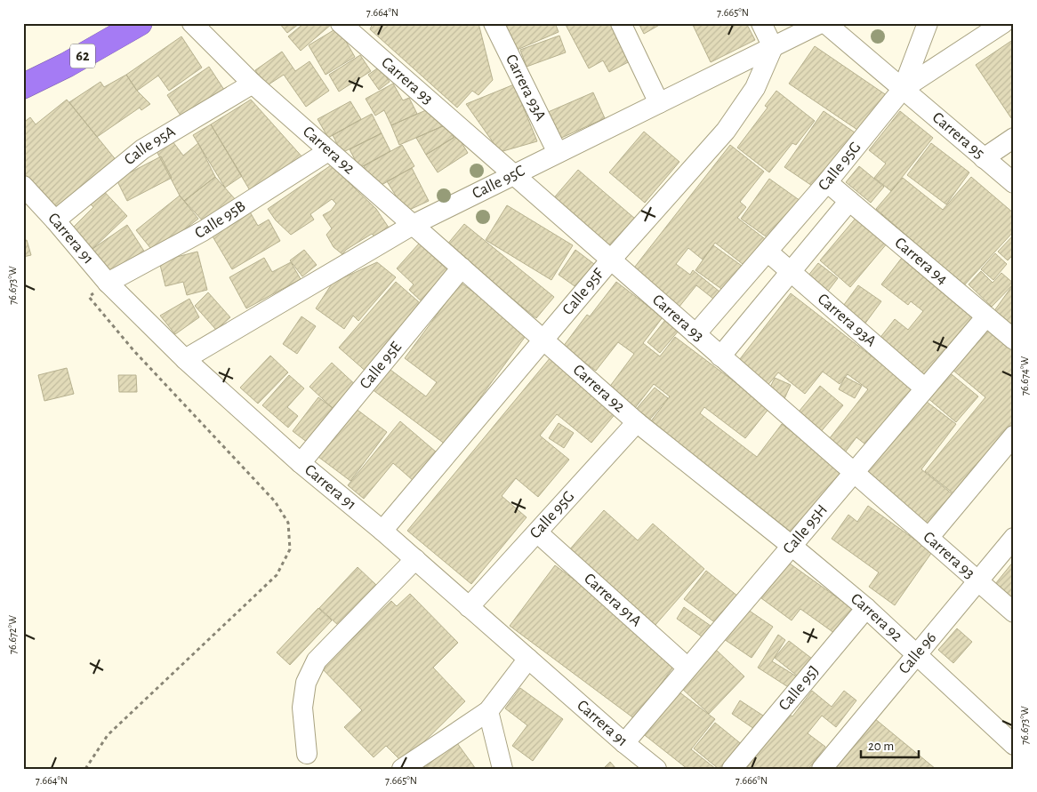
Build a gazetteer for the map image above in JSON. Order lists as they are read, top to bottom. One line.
{"streets":{"highway":["62"],"street":["Carrera 93","Carrera 93A","Carrera 95","Calle 95A","Carrera 92","Calle 95G","Calle 95C","Calle 95B","Carrera 91","Carrera 94","Calle 95F","Calle 95E","Calle 95H","Carrera 91A","Calle 96","Calle 95J"]},"crossings":[["Carrera 93","Calle 95G"],["Carrera 93","Calle 95C"],["Carrera 93","Calle 95F"],["Carrera 93","Calle 95H"],["Carrera 93","Calle 96"],["Carrera 93A","Calle 95G"],["Carrera 93A","Calle 95C"],["Carrera 93A","Calle 95H"],["Carrera 95","Calle 95G"],["Calle 95A","Carrera 92"],["Calle 95A","Carrera 91"],["Carrera 92","Calle 95G"],["Carrera 92","Calle 95C"],["Carrera 92","Calle 95B"],["Carrera 92","Calle 95F"],["Carrera 92","Calle 95E"],["Carrera 92","Calle 95H"],["Carrera 92","Calle 96"],["Carrera 92","Calle 95J"],["Calle 95G","Carrera 91"],["Calle 95G","Carrera 94"],["Calle 95G","Carrera 91A"],["Calle 95C","Carrera 91"],["Calle 95C","Calle 95F"],["Calle 95B","Carrera 91"],["Carrera 91","Calle 95F"],["Carrera 91","Calle 95E"],["Carrera 91","Calle 95H"],["Carrera 94","Calle 95H"],["Calle 95H","Carrera 91A"]],"scale_bar":"20 m","coordinates":["7.664°N","7.665°N","76.673°W","76.674°W","76.672°W","7.666°N"]}
